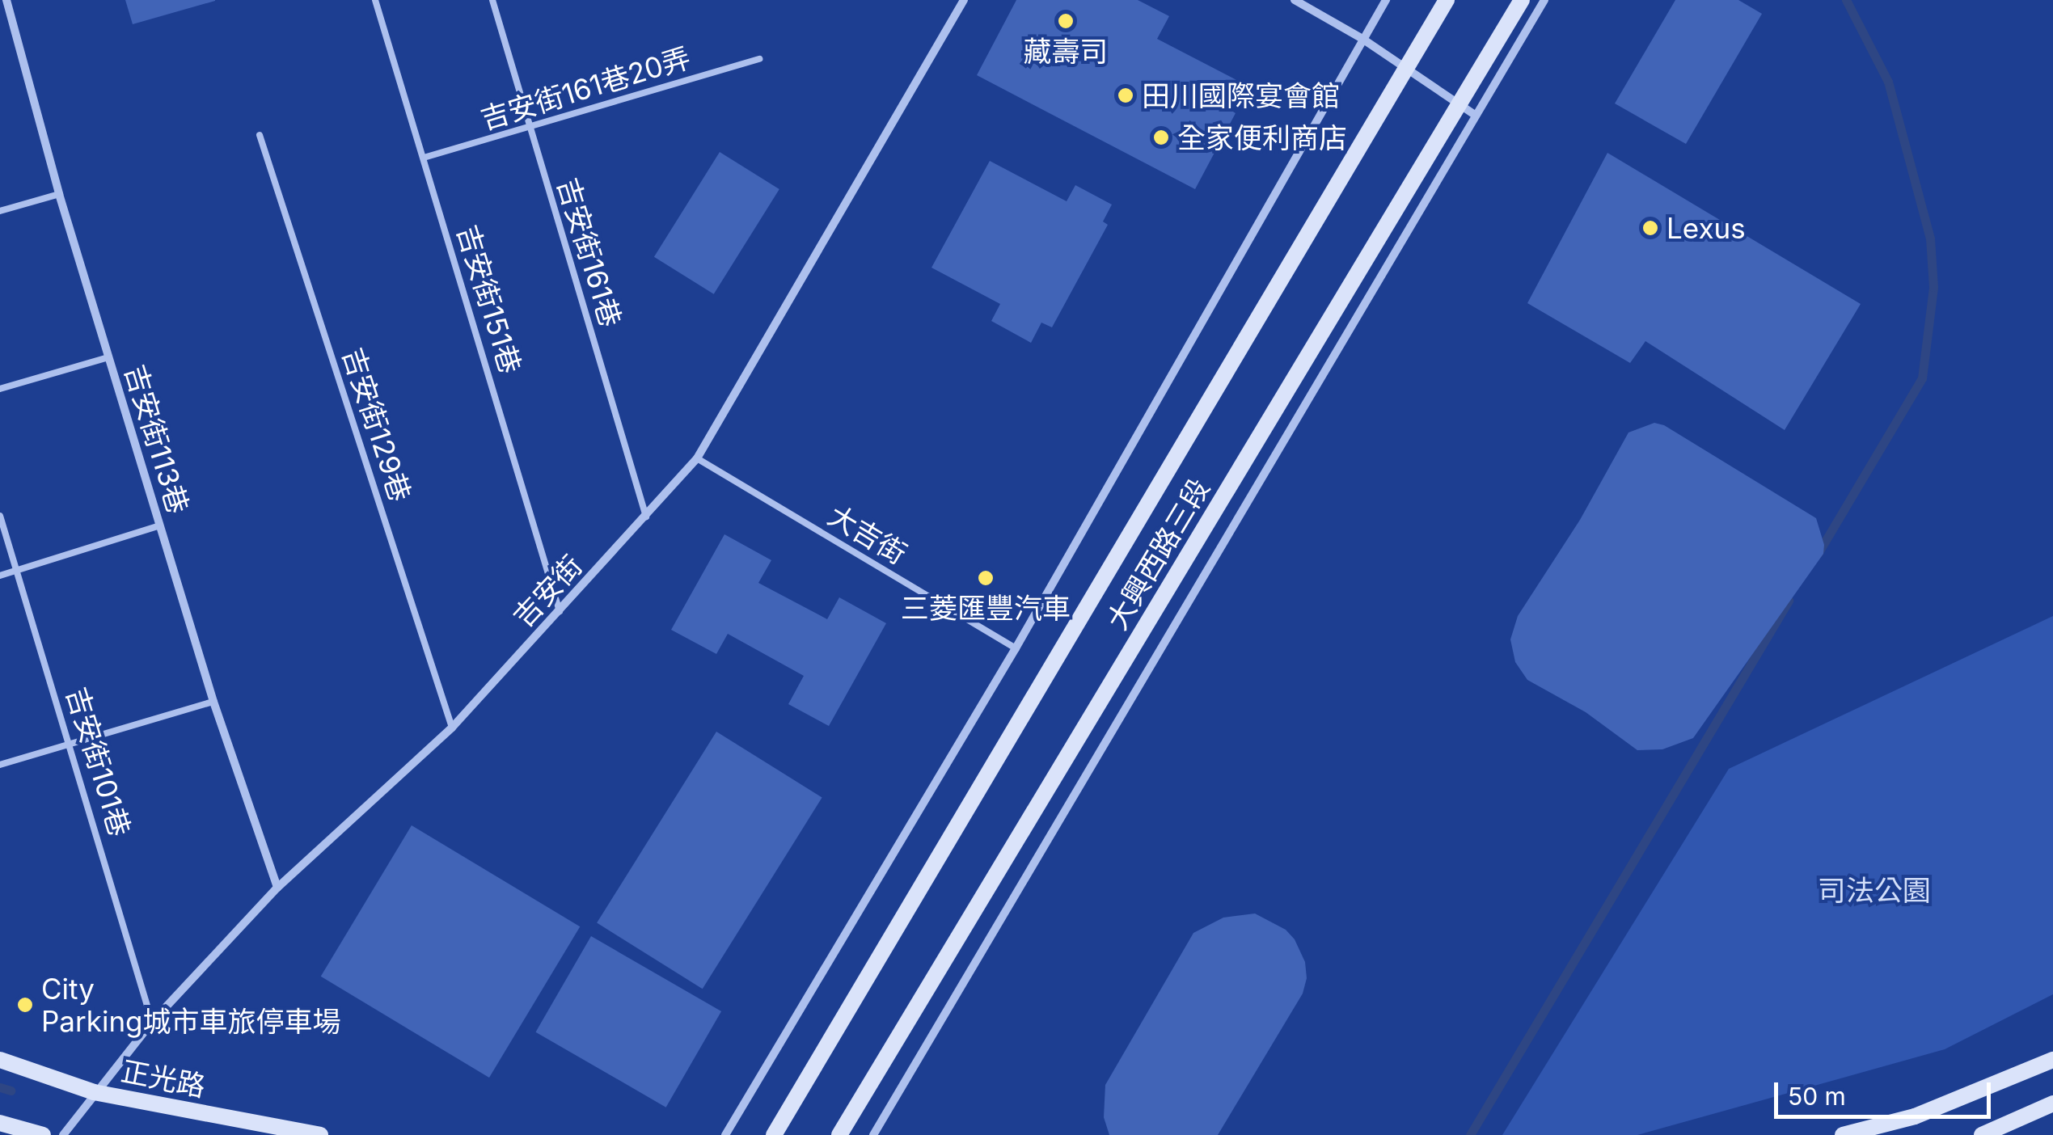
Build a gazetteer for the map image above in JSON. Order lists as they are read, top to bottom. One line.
{"streets":{"street":["吉安街113巷","大興西路三段","吉安街","正光路"],"lane":["吉安街161巷20弄","吉安街161巷","吉安街151巷","吉安街129巷","大吉街","吉安街101巷"]},"crossings":[["吉安街161巷20弄","吉安街161巷"],["吉安街161巷20弄","吉安街151巷"],["吉安街161巷","吉安街"],["吉安街151巷","吉安街"],["吉安街129巷","吉安街"],["吉安街113巷","吉安街"],["大吉街","吉安街"],["吉安街","吉安街101巷"],["吉安街","正光路"]],"parks":["司法公園"],"places":["藏壽司","田川國際宴會館","全家便利商店","Lexus","三菱匯豐汽車","City Parking城市車旅停車場"],"scale_bar":"50 m"}
